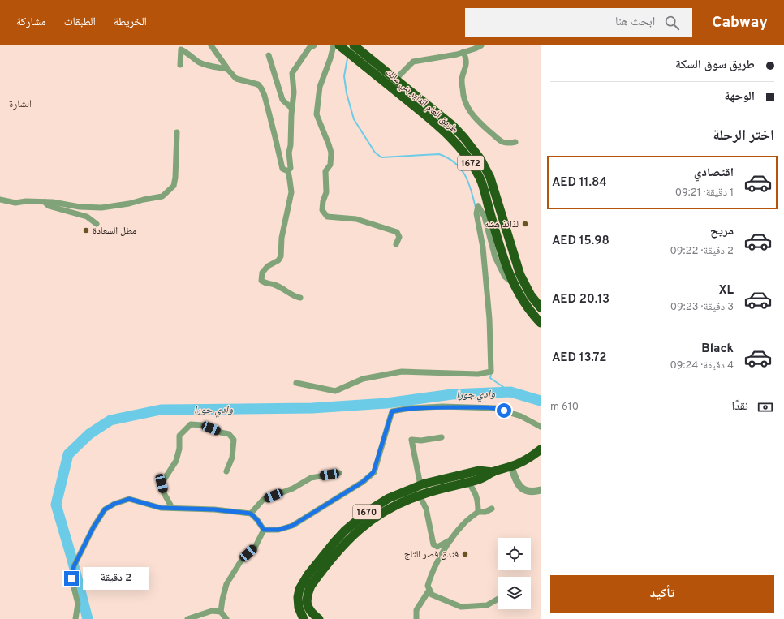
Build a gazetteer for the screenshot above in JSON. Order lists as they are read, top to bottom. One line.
{"streets":{"highway":["طريق العام الداير بني مالك","1672","1670"]},"districts":["الشارة"],"water":["وادي جورا"],"places":["لذائذ هشه","مطل السعادة","فندق قصر التاج"],"page":{"header":"Cabway","search":"ابحث هنا","nav":["الخريطة","الطبقات","مشاركة"],"banner":["طريق سوق السكة","الوجهة"],"heading":"اختر الرحلة","list":[{"name":"اقتصادي","note":"1 دقيقة · 09:21","value":"AED 11.84"},{"name":"مريح","note":"2 دقيقة · 09:22","value":"AED 15.98"},{"name":"XL","note":"3 دقيقة · 09:23","value":"AED 20.13"},{"name":"Black","note":"4 دقيقة · 09:24","value":"AED 13.72"}],"pay":["نقدًا","610 m"],"bubble":"2 دقيقة","buttons":"تأكيد"}}
